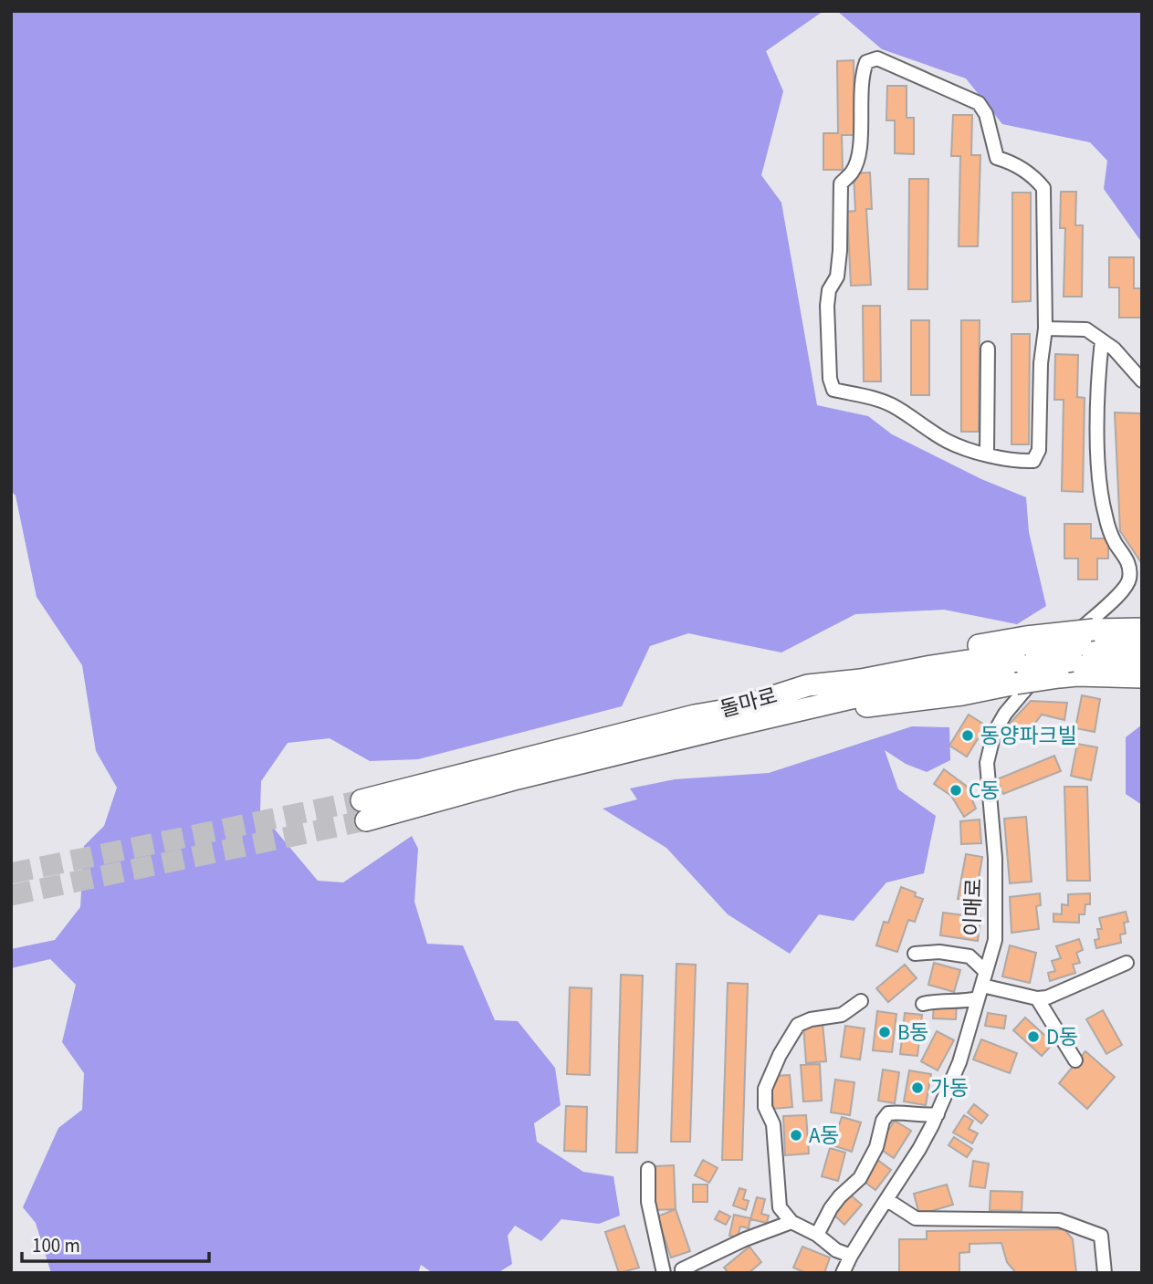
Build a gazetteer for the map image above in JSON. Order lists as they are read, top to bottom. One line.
{"streets":{"main road":["돌마로"],"street":["이매로"]},"places":["동양파크빌","C동","B동","D동","가동","A동"],"scale_bar":"100 m"}
